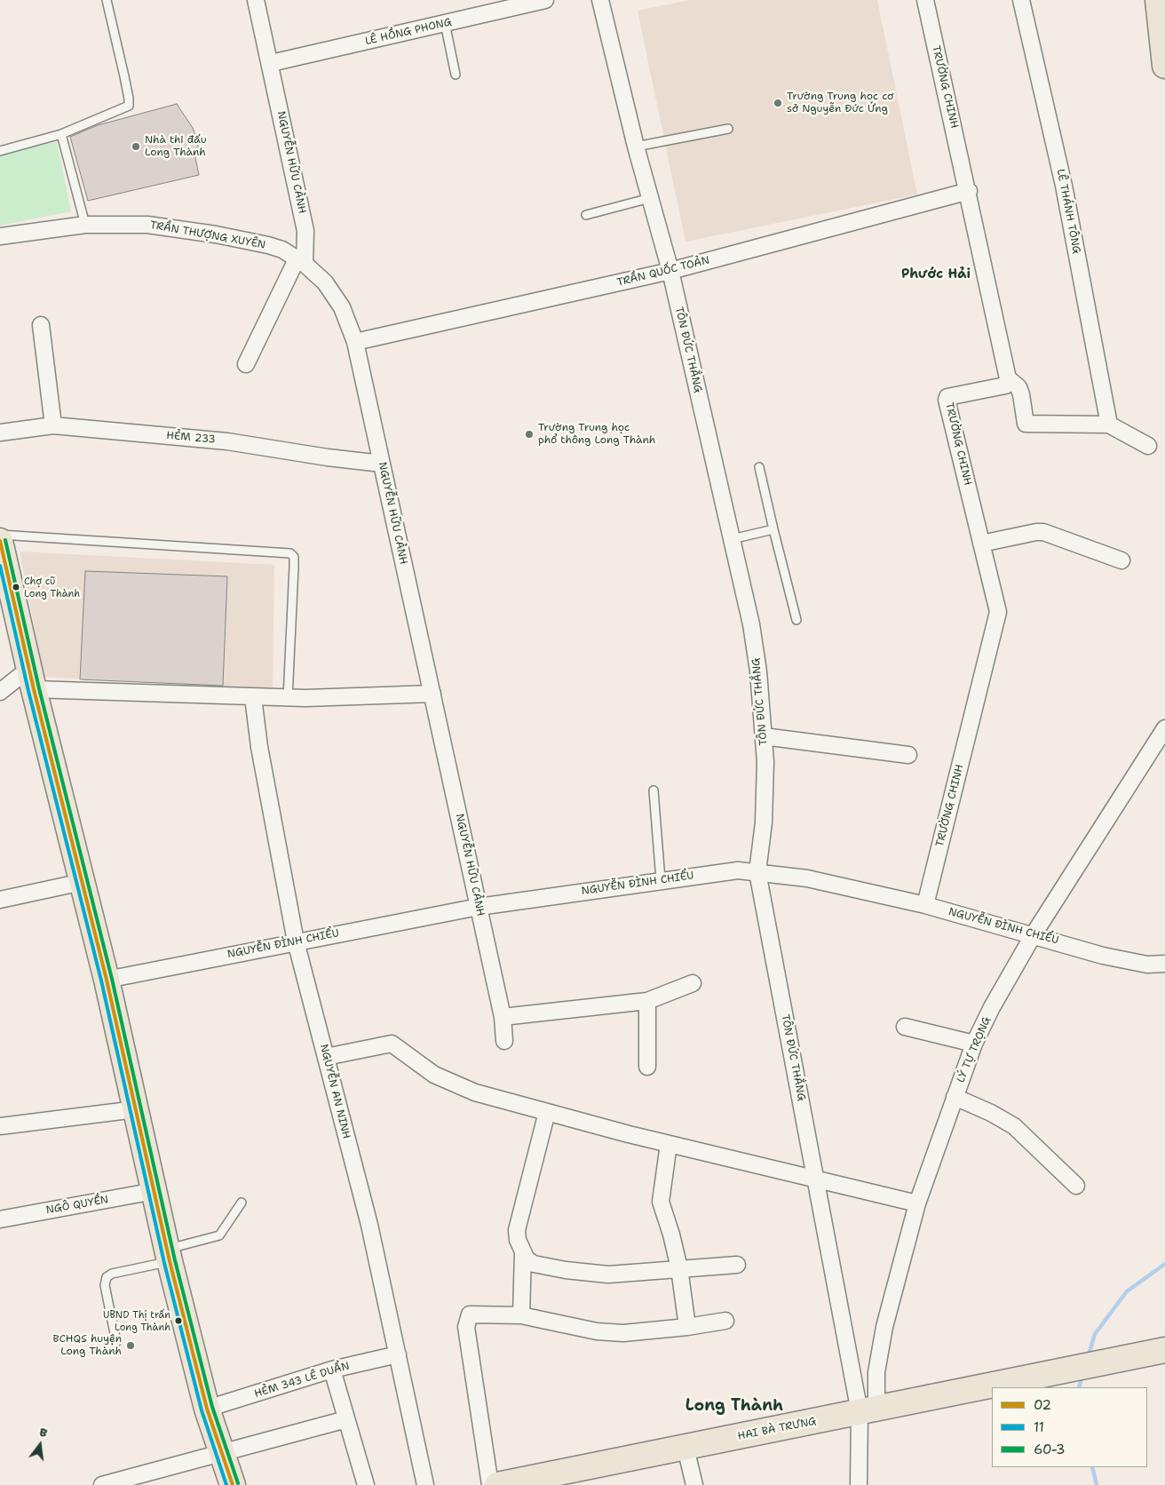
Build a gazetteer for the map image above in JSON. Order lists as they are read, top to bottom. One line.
{"streets":{"main road":["HAI BÀ TRƯNG"],"street":["LÊ HỒNG PHONG","TRƯỜNG CHINH","NGUYỄN HỮU CẢNH","LÊ THÁNH TÔNG","TRẦN THƯỢNG XUYÊN","TRẦN QUỐC TOẢN","TÔN ĐỨC THẮNG","HẺM 233","NGUYỄN ĐÌNH CHIỂU","LÝ TỰ TRỌNG","NGUYỄN AN NINH","NGÔ QUYỀN","HẺM 343 LÊ DUẨN"]},"crossings":[["LÊ HỒNG PHONG","NGUYỄN HỮU CẢNH"],["TRƯỜNG CHINH","TRẦN QUỐC TOẢN"],["TRƯỜNG CHINH","NGUYỄN ĐÌNH CHIỂU"],["NGUYỄN HỮU CẢNH","TRẦN THƯỢNG XUYÊN"],["NGUYỄN HỮU CẢNH","TRẦN QUỐC TOẢN"],["NGUYỄN HỮU CẢNH","HẺM 233"],["NGUYỄN HỮU CẢNH","NGUYỄN ĐÌNH CHIỂU"],["TRẦN QUỐC TOẢN","TÔN ĐỨC THẮNG"],["TÔN ĐỨC THẮNG","NGUYỄN ĐÌNH CHIỂU"],["TÔN ĐỨC THẮNG","LÝ TỰ TRỌNG"],["TÔN ĐỨC THẮNG","HAI BÀ TRƯNG"],["NGUYỄN ĐÌNH CHIỂU","LÝ TỰ TRỌNG"],["NGUYỄN ĐÌNH CHIỂU","NGUYỄN AN NINH"],["LÝ TỰ TRỌNG","HAI BÀ TRƯNG"],["NGUYỄN AN NINH","HẺM 343 LÊ DUẨN"]],"districts":["Phước Hải","Long Thành"],"places":["Trường Trung học cơ sở Nguyễn Đức Ứng","Nhà thi đấu Long Thành","Trường Trung học phổ thông Long Thành","Chợ cũ Long Thành","UBND Thị trấn Long Thành","BCHQS huyện Long Thành"],"lines":["transit line 60-3","transit line 02","transit line 11"],"legend":["02","11","60-3"],"north":"top"}
